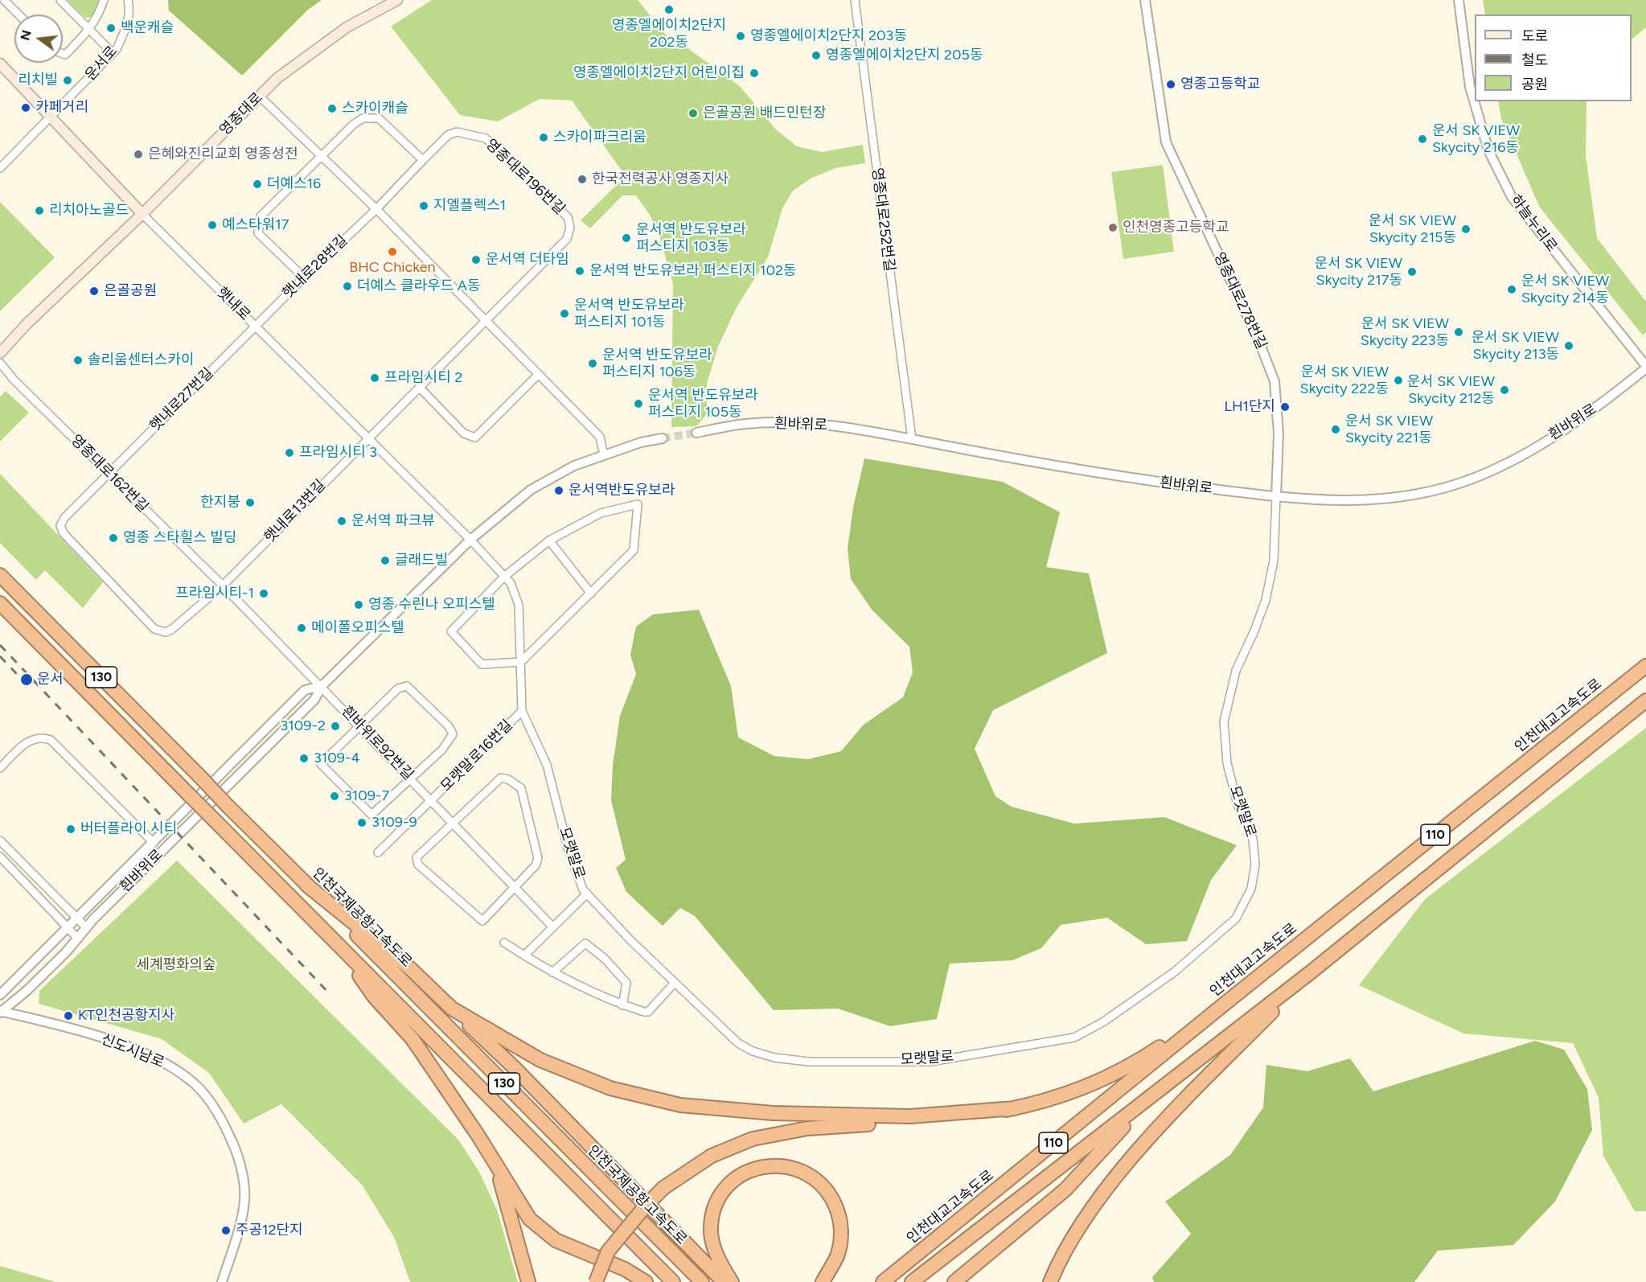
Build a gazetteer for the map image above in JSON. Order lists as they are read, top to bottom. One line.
{"streets":{"highway":["130","인천대교고속도로","110","인천국제공항고속도로"],"main road":["영종대로","햇내로"],"street":["운서로","영종대로196번길","영종대로252번길","하늘누리로","햇내로28번길","영종대로278번길","햇내로27번길","흰바위로","영종대로162번길","햇내로13번길","흰바위로92번길","모랫말로16번길","모랫말로","신도시남로"]},"crossings":[["운서로","햇내로"],["영종대로","햇내로"],["영종대로196번길","햇내로28번길"],["영종대로196번길","햇내로13번길"],["영종대로252번길","흰바위로"],["하늘누리로","흰바위로"],["햇내로28번길","햇내로"],["햇내로28번길","햇내로27번길"],["영종대로278번길","흰바위로"],["영종대로278번길","모랫말로"],["햇내로","햇내로27번길"],["햇내로","흰바위로"],["햇내로","햇내로13번길"],["햇내로","모랫말로"],["햇내로27번길","영종대로162번길"],["햇내로27번길","햇내로13번길"],["흰바위로","영종대로162번길"],["흰바위로","흰바위로92번길"],["흰바위로","모랫말로"],["흰바위로","신도시남로"],["영종대로162번길","햇내로13번길"],["영종대로162번길","흰바위로92번길"],["흰바위로92번길","모랫말로16번길"],["모랫말로16번길","모랫말로"]],"parks":["세계평화의숲"],"places":["영종엘에이치2단지 202동","백운캐슬","영종엘에이치2단지 203동","영종엘에이치2단지 205동","영종엘에이치2단지 어린이집","리치빌","영종고등학교","카페거리","스카이캐슬","은골공원 배드민턴장","스카이파크리움","운서 SK VIEW Skycity 216동","은혜와진리교회 영종성전","한국전력공사 영종지사","더예스16","지엘플렉스1","리치아노골드","예스타워17","인천영종고등학교","운서 SK VIEW Skycity 215동","운서역 반도유보라 퍼스티지 103동","BHC Chicken","운서역 더타임","운서역 반도유보라 퍼스티지 102동","운서 SK VIEW Skycity 217동","더예스 클라우드 A동","운서 SK VIEW Skycity 214동","은골공원","운서역 반도유보라 퍼스티지 101동","운서 SK VIEW Skycity 223동","운서 SK VIEW Skycity 213동","솔리움센터스카이","운서역 반도유보라 퍼스티지 106동","프라임시티 2","운서 SK VIEW Skycity 222동","운서 SK VIEW Skycity 212동","운서역 반도유보라 퍼스티지 105동","LH1단지","운서 SK VIEW Skycity 221동","프라임시티 3","운서역반도유보라","한지붕","운서역 파크뷰","영종 스타힐스 빌딩","글래드빌","프라임시티-1","영종 수린나 오피스텔","메이폴오피스텔","운서","3109-2","3109-4","3109-7","3109-9","버터플라이 시티","KT인천공항지사","주공12단지"],"legend":["도로","철도","공원"],"north":"left"}
